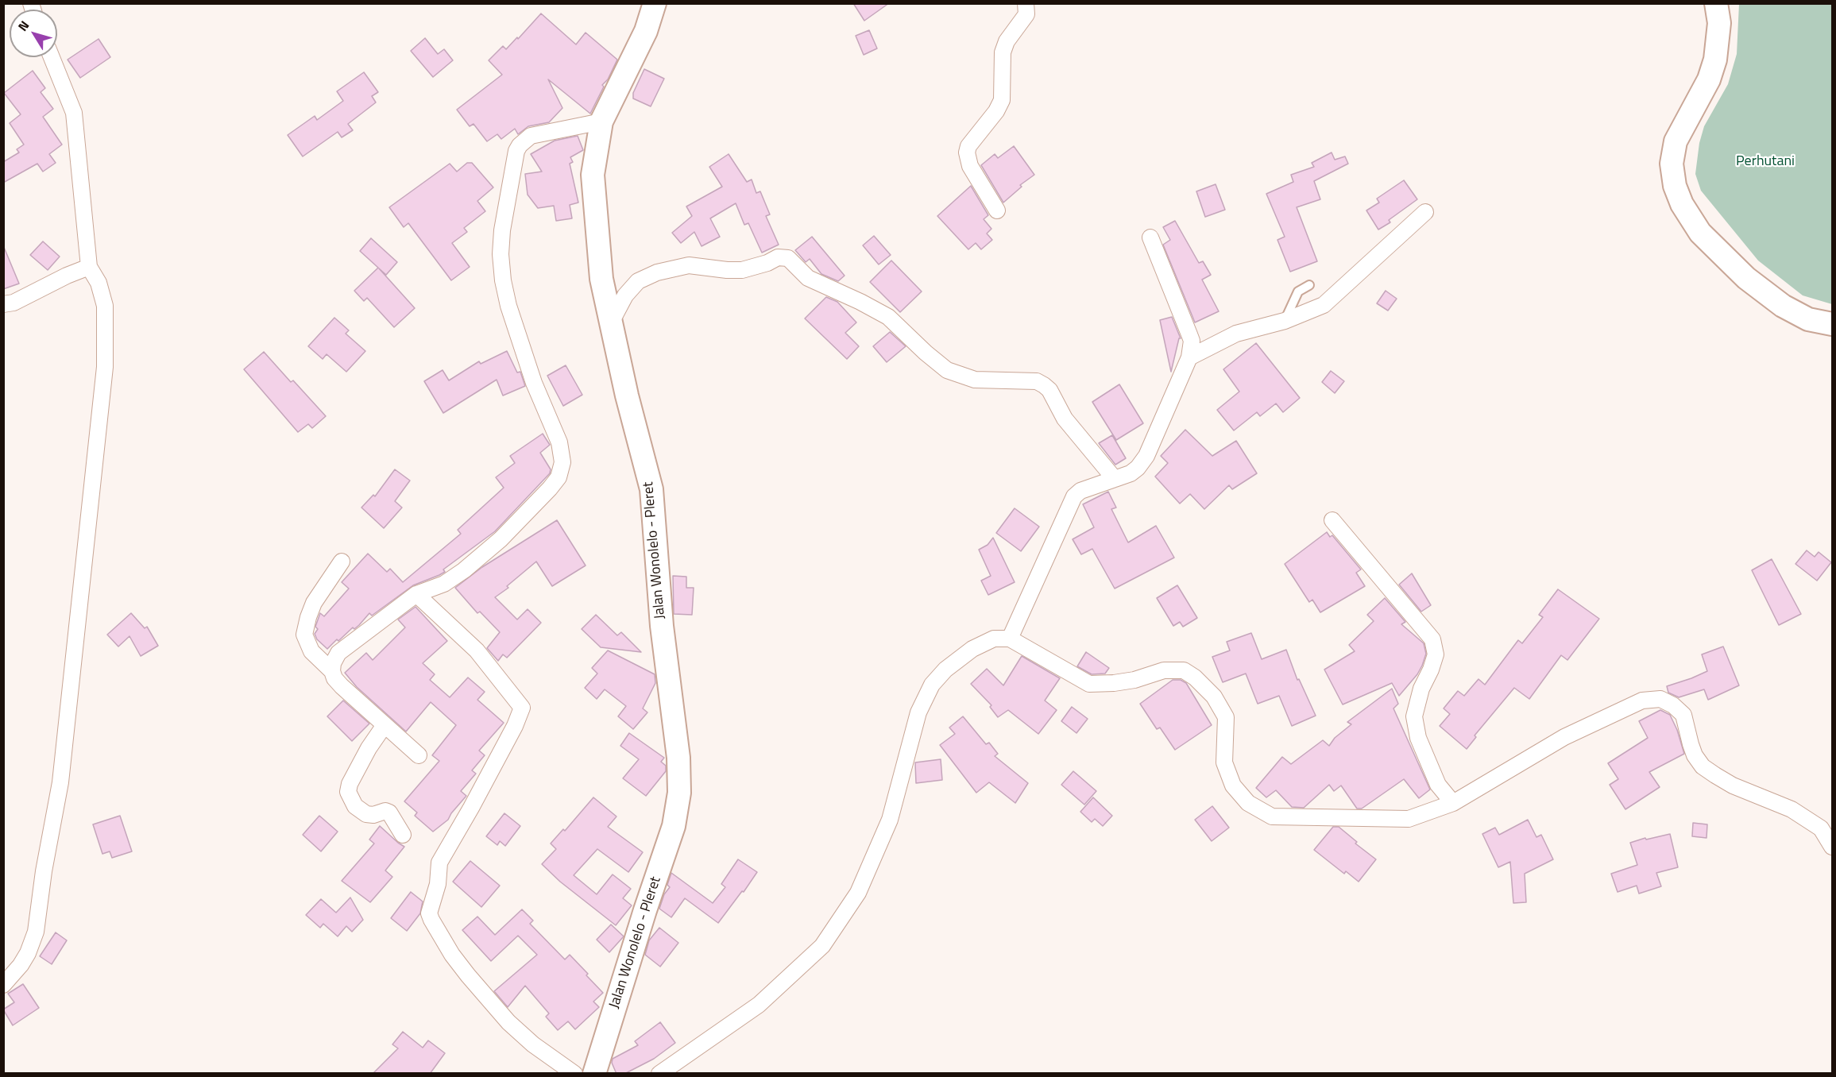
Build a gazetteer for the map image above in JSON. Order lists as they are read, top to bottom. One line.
{"streets":{"main road":["Jalan Wonolelo - Pleret"]},"parks":["Perhutani"],"north":"top left"}
